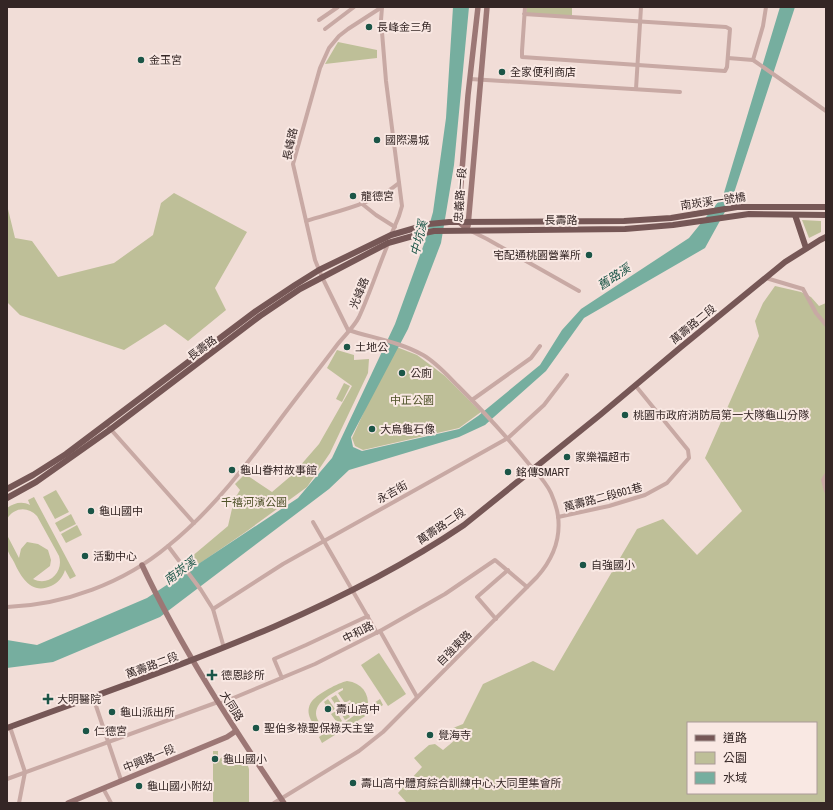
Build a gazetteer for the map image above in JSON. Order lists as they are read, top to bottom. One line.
{"streets":{"main road":["南崁溪一號橋","長壽路","萬壽路二段"],"street":["長峰路","忠義路一段","光峰路","永吉街","萬壽路二段601巷","中和路","自強東路","大同路","中興路一段"]},"crossings":[["長峰路","長壽路"],["長峰路","光峰路"],["長峰路","自強東路"],["忠義路一段","長壽路"],["南崁溪一號橋","長壽路"],["長壽路","光峰路"],["光峰路","自強東路"],["光峰路","大同路"],["萬壽路二段","萬壽路二段601巷"],["萬壽路二段","自強東路"],["萬壽路二段","大同路"],["永吉街","自強東路"],["萬壽路二段601巷","自強東路"],["中和路","大同路"],["自強東路","大同路"],["大同路","中興路一段"]],"water":["中坑溪","舊路溪","南崁溪"],"parks":["中正公園","千禧河濱公園"],"places":{"other":["長峰金三角","金玉宮","全家便利商店","國際湯城","龍德宮","宅配通桃園營業所","土地公","公廁","桃園市政府消防局第一大隊龜山分隊","大烏龜石像","家樂福超市","龜山眷村故事館","銘傳SMART","龜山國中","活動中心","自強國小","壽山高中","龜山派出所","聖伯多祿聖保祿天主堂","仁德宮","覺海寺","龜山國小","壽山高中體育綜合訓練中心,大同里集會所","龜山國小附幼"],"health":["德恩診所","大明醫院"]},"legend":["道路","公園","水域"]}
